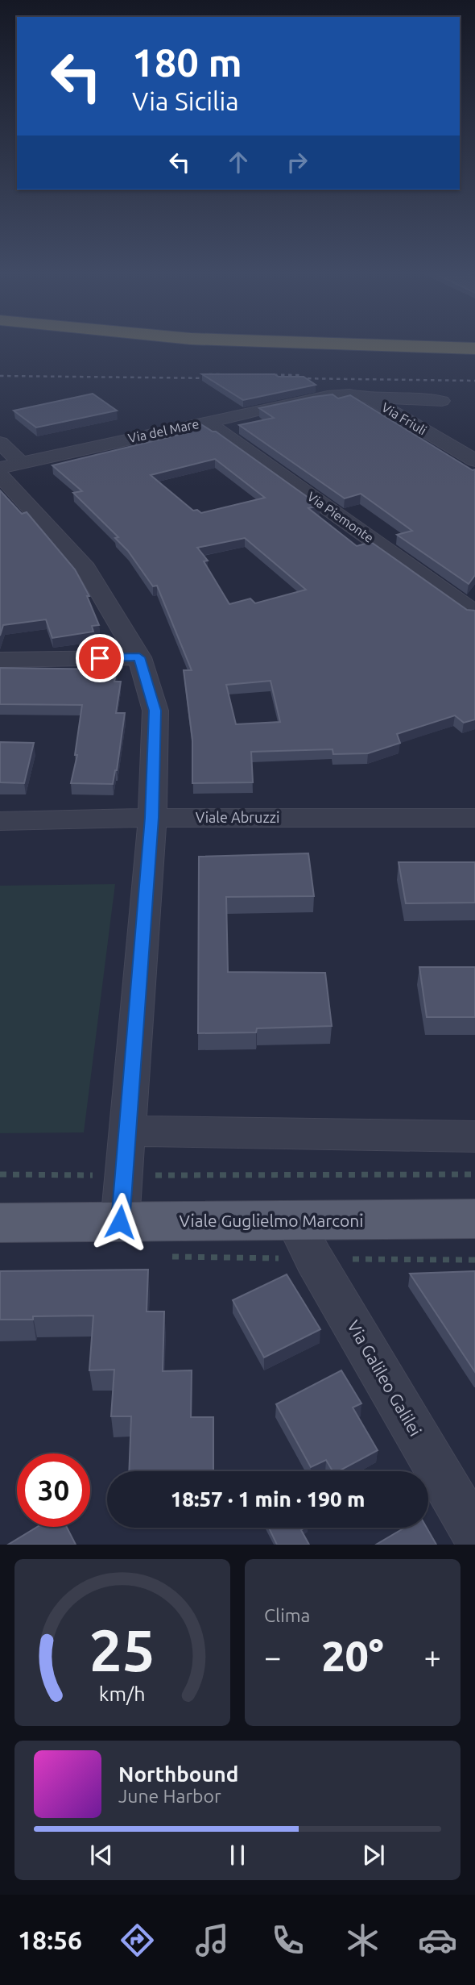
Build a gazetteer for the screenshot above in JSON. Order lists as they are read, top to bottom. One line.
{"streets":{"main road":["Viale Guglielmo Marconi"],"street":["Via Friuli","Via del Mare","Via Piemonte","Viale Abruzzi","Via Galileo Galilei"]},"crossings":[["Via Friuli","Via del Mare"],["Via del Mare","Via Piemonte"],["Viale Guglielmo Marconi","Via Galileo Galilei"]],"page":{"turn":["180 m","Via Sicilia"],"limit":"30","trip":"18:57 · 1 min · 190 m","tile":"Clima","heat":["−","20°","+"],"song":["Northbound","June Harbor"],"tabs":"18:56","gauge":["25","km/h"]}}
